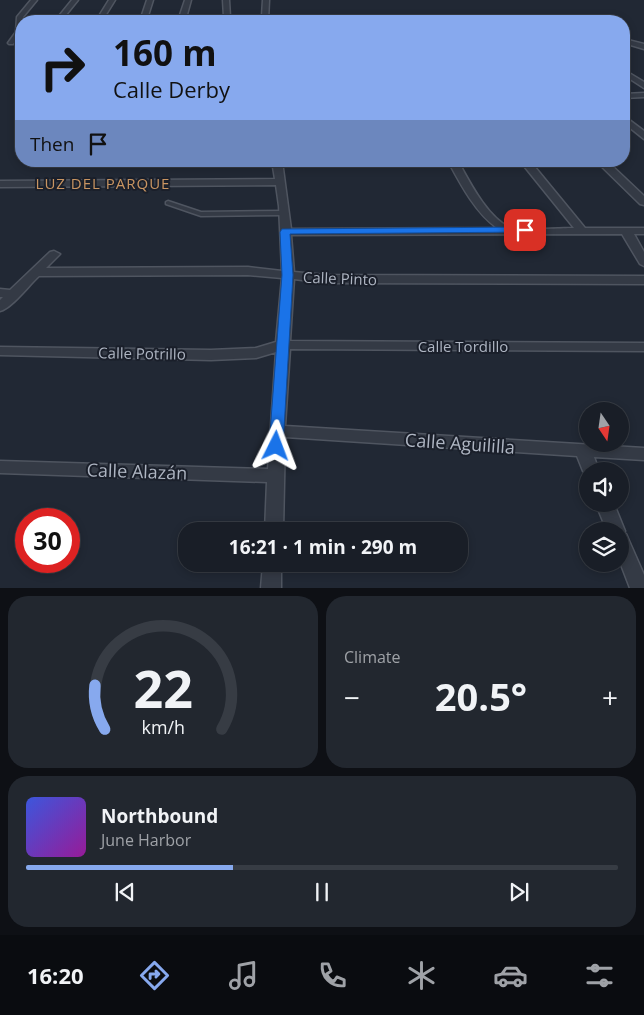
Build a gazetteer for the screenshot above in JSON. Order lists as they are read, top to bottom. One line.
{"streets":{"street":["Calle Pinto","Calle Tordillo","Calle Potrillo","Calle Aguililla","Calle Alazán"]},"crossings":[["Calle Tordillo","Calle Potrillo"]],"districts":["LUZ DEL PARQUE"],"north":"bottom","page":{"turn":["160 m","Calle Derby"],"then":"Then","limit":"30","trip":"16:21 · 1 min · 290 m","tile":"Climate","heat":["−","20.5°","+"],"song":["Northbound","June Harbor"],"tabs":"16:20","gauge":["22","km/h"]}}
